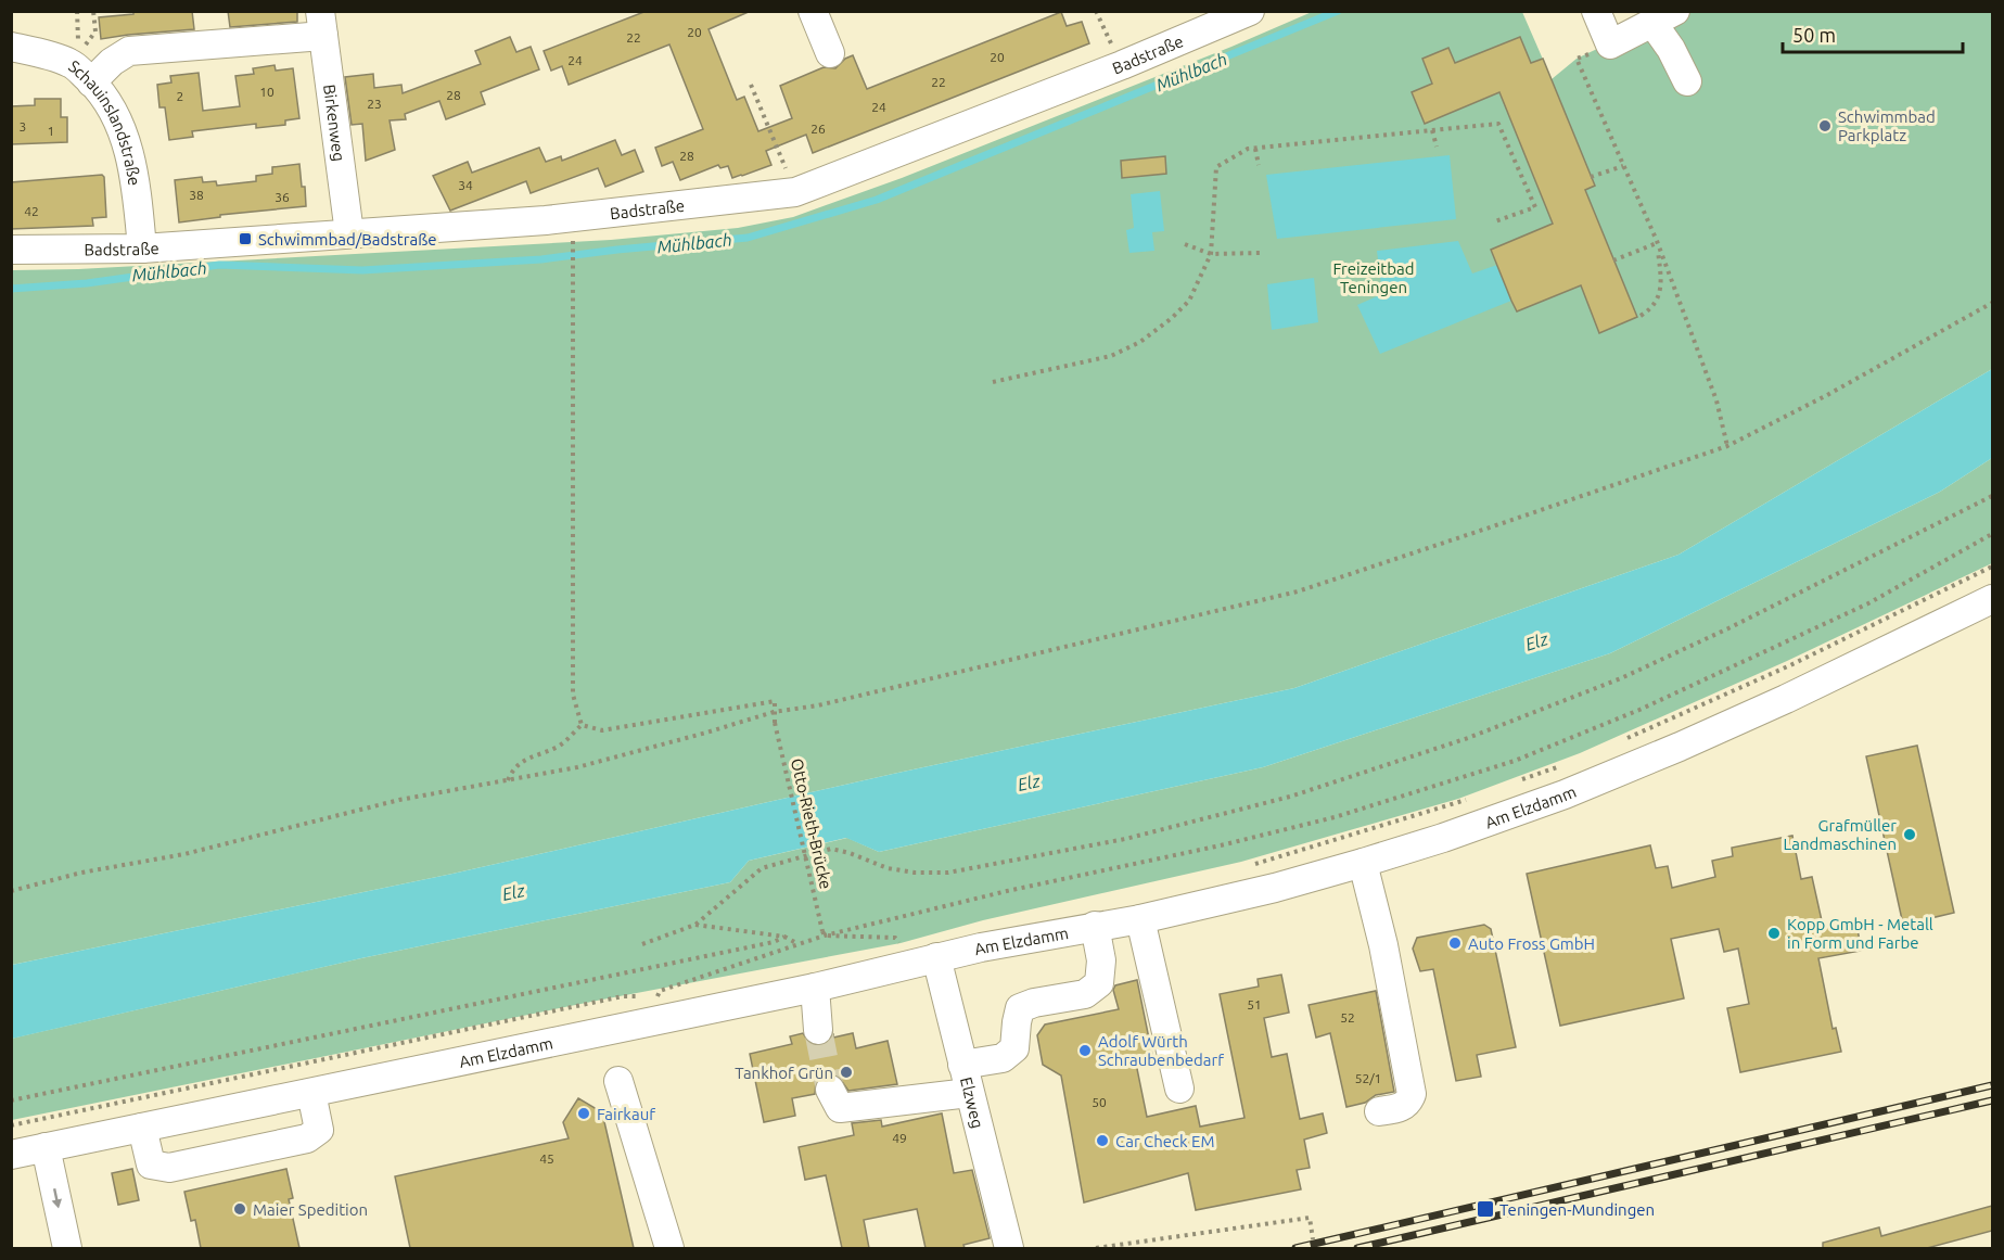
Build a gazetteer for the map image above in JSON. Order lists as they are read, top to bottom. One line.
{"streets":{"street":["Badstraße","Birkenweg","Schauinslandstraße","Am Elzdamm","Elzweg"],"path":["Otto-Rieth-Brücke"]},"crossings":[["Badstraße","Birkenweg"],["Badstraße","Schauinslandstraße"],["Am Elzdamm","Elzweg"]],"water":["Mühlbach","Elz"],"parks":["Freizeitbad Teningen"],"places":{"other":["Schwimmbad Parkplatz","Grafmüller Landmaschinen","Kopp GmbH - Metall in Form und Farbe","Auto Fross GmbH","Adolf Würth Schraubenbedarf","Tankhof Grün","Fairkauf","Car Check EM","Maier Spedition"],"transit":["Schwimmbad/Badstraße","Teningen-Mundingen"]},"house_numbers":["20","22","20","24","22","10","28","2","23","24","3","26","1","28","34","38","36","42","51","52","52/1","50","49","45"],"scale_bar":"50 m"}
